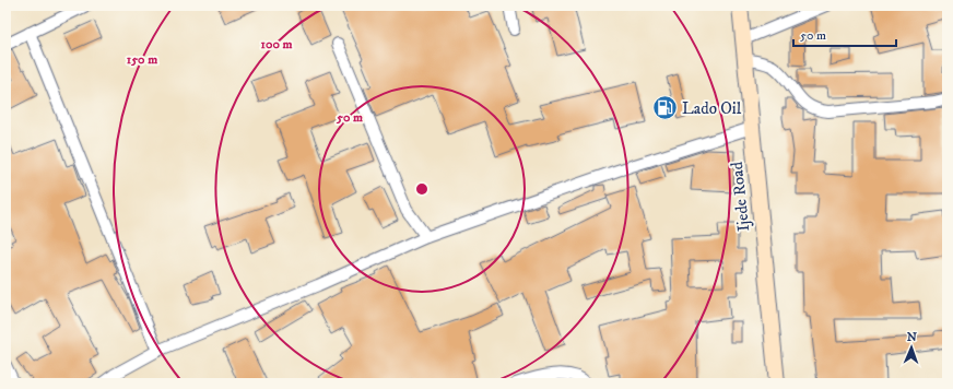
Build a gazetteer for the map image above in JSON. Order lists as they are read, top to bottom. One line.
{"streets":{"main road":["Ijede Road"]},"places":{"fuel station":["Lado Oil"]},"scale_bar":"50 m","north":"top","rings":["100 m","150 m","50 m"]}
